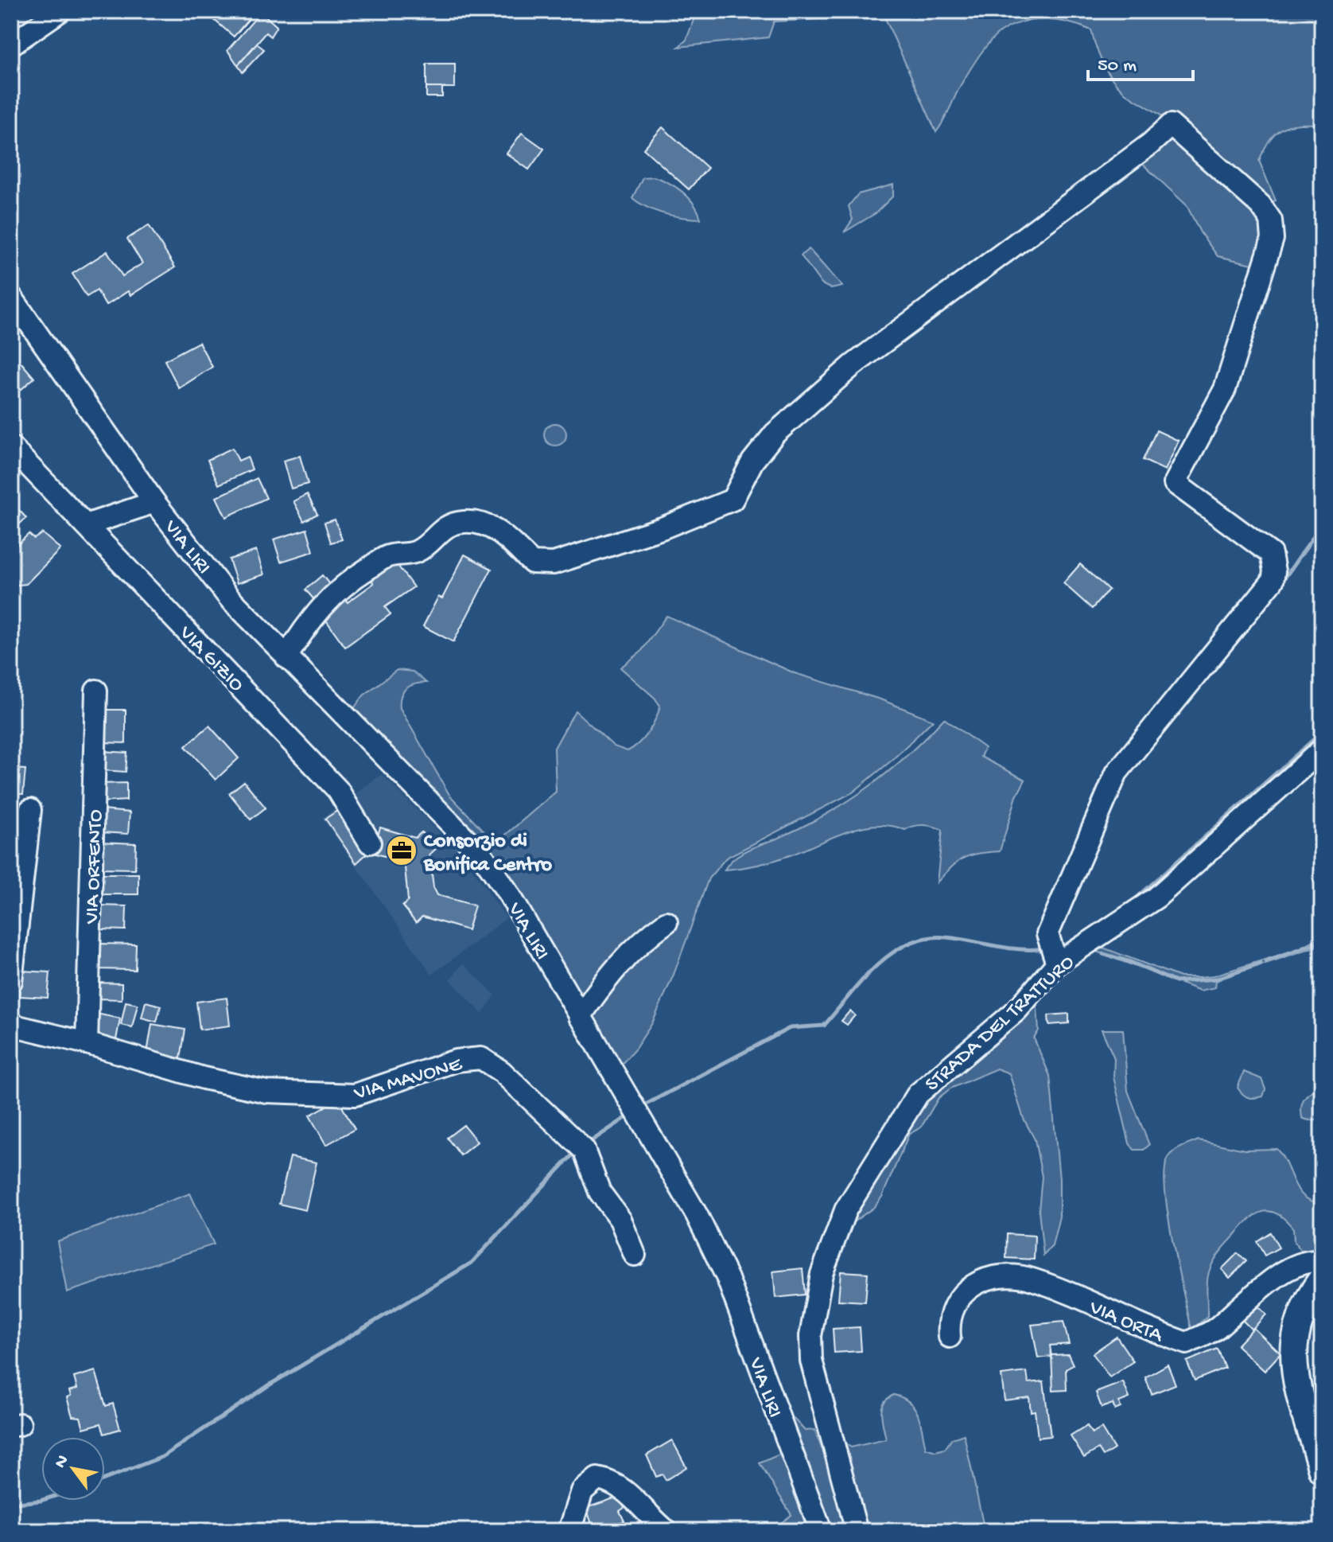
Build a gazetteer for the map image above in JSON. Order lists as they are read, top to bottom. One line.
{"streets":{"street":["VIA LIRI","VIA GIZIO","VIA ORFENTO","STRADA DEL TRATTURO","VIA MAVONE","VIA ORTA"]},"crossings":[["VIA ORFENTO","VIA MAVONE"]],"places":{"office":["Consorzio di Bonifica Centro"]},"scale_bar":"50 m","north":"top left"}
